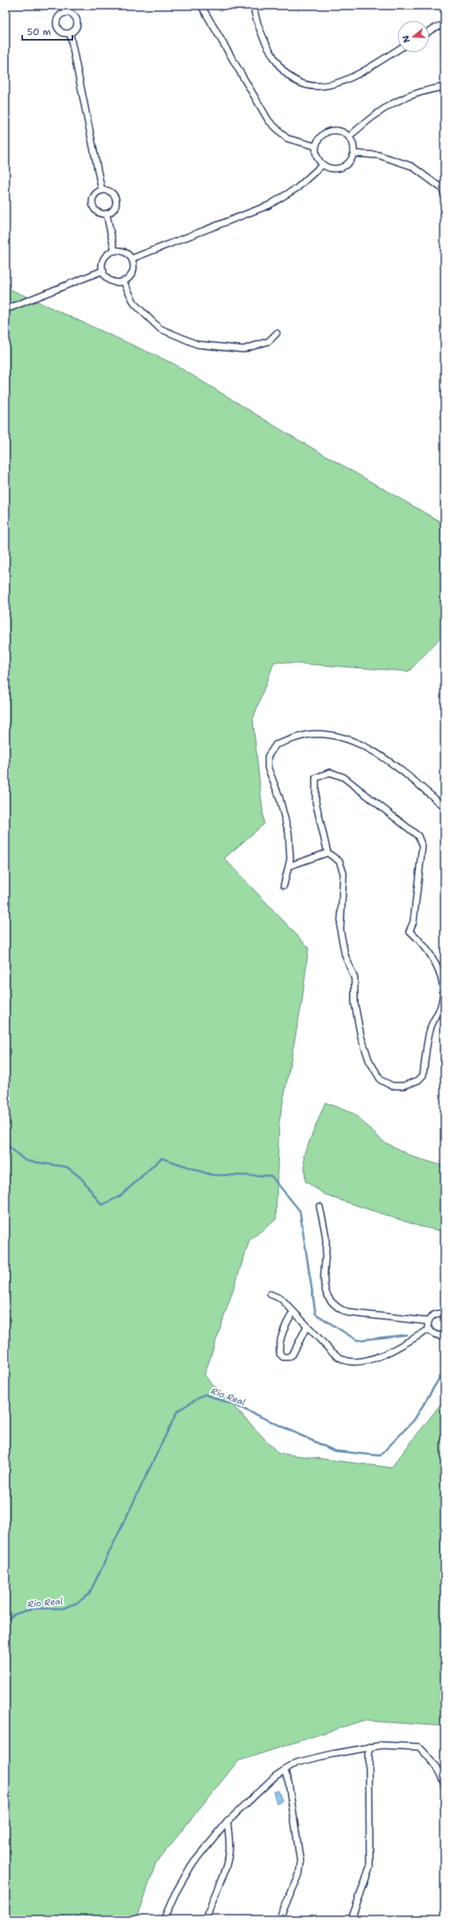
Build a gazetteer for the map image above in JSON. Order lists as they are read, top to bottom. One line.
{"water":["Rio Real"],"scale_bar":"50 m","north":"left"}
